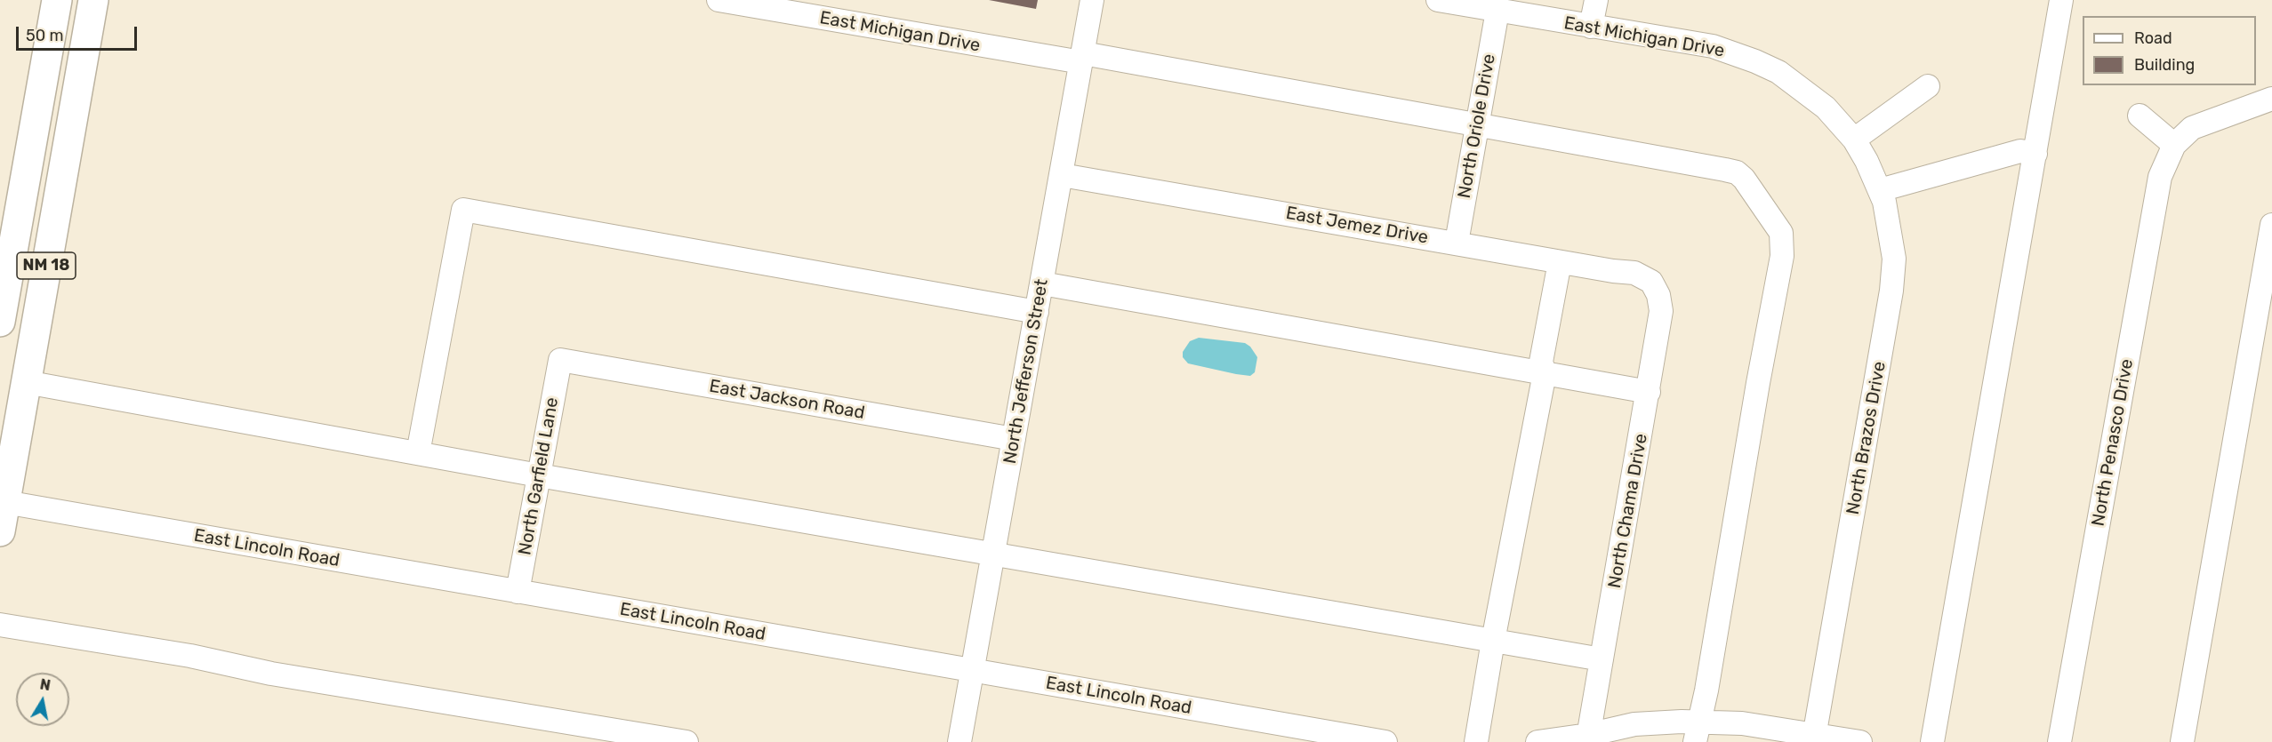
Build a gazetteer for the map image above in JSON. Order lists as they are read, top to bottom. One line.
{"streets":{"main road":["NM 18"],"street":["East Michigan Drive","North Oriole Drive","East Jemez Drive","North Jefferson Street","East Jackson Road","North Brazos Drive","North Penasco Drive","North Garfield Lane","North Chama Drive","East Lincoln Road"]},"crossings":[["East Michigan Drive","North Oriole Drive"],["East Michigan Drive","North Jefferson Street"],["East Michigan Drive","North Brazos Drive"],["North Oriole Drive","East Jemez Drive"],["East Jemez Drive","North Jefferson Street"],["East Jemez Drive","North Chama Drive"],["NM 18","East Lincoln Road"],["North Jefferson Street","East Jackson Road"],["North Jefferson Street","East Lincoln Road"],["East Jackson Road","North Garfield Lane"],["North Garfield Lane","East Lincoln Road"]],"legend":["Road","Building"],"scale_bar":"50 m","north":"top"}
